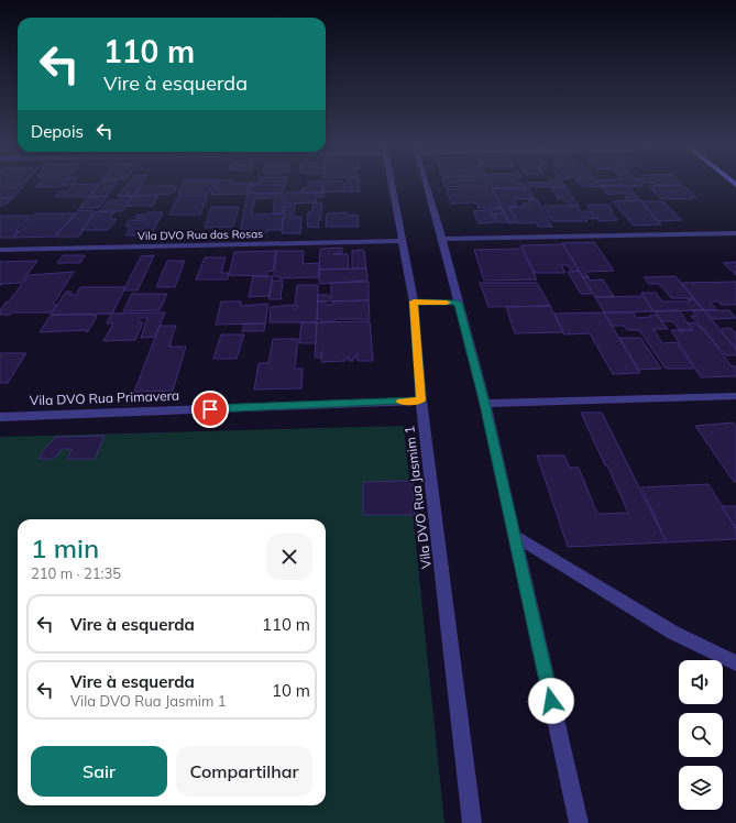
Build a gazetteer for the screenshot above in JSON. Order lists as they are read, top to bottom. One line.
{"streets":{"street":["Vila DVO Rua das Rosas","Vila DVO Rua Primavera","Vila DVO Rua Jasmim 1"]},"crossings":[["Vila DVO Rua das Rosas","Vila DVO Rua Jasmim 1"],["Vila DVO Rua Primavera","Vila DVO Rua Jasmim 1"]],"page":{"turn":["110 m","Vire à esquerda"],"then":"Depois","heading":["1 min","210 m · 21:35"],"list":[{"name":"Vire à esquerda","value":"110 m"},{"name":"Vire à esquerda","note":"Vila DVO Rua Jasmim 1","value":"10 m"}],"buttons":["Sair","Compartilhar"]}}
